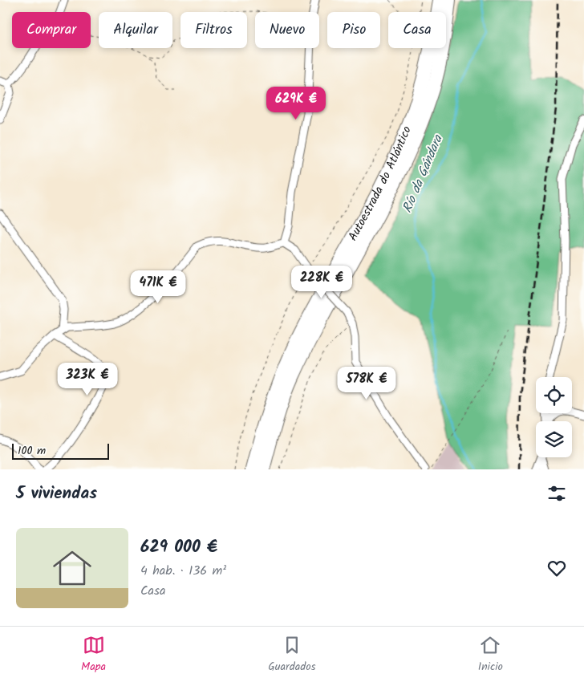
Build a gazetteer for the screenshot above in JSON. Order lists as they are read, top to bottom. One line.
{"streets":{"highway":["Autoestrada do Atlántico"]},"water":["Río da Gándara"],"scale_bar":"100 m","page":{"chip":["Comprar","Alquilar","Filtros","Nuevo","Piso","Casa"],"price":["629K €","228K €","471K €","323K €","578K €"],"scale":"100 m","heading":"5 viviendas","list":[{"name":"629 000 €","note":"4 hab. · 136 m² · Casa"}],"tabs":["Mapa","Guardados","Inicio"]}}
